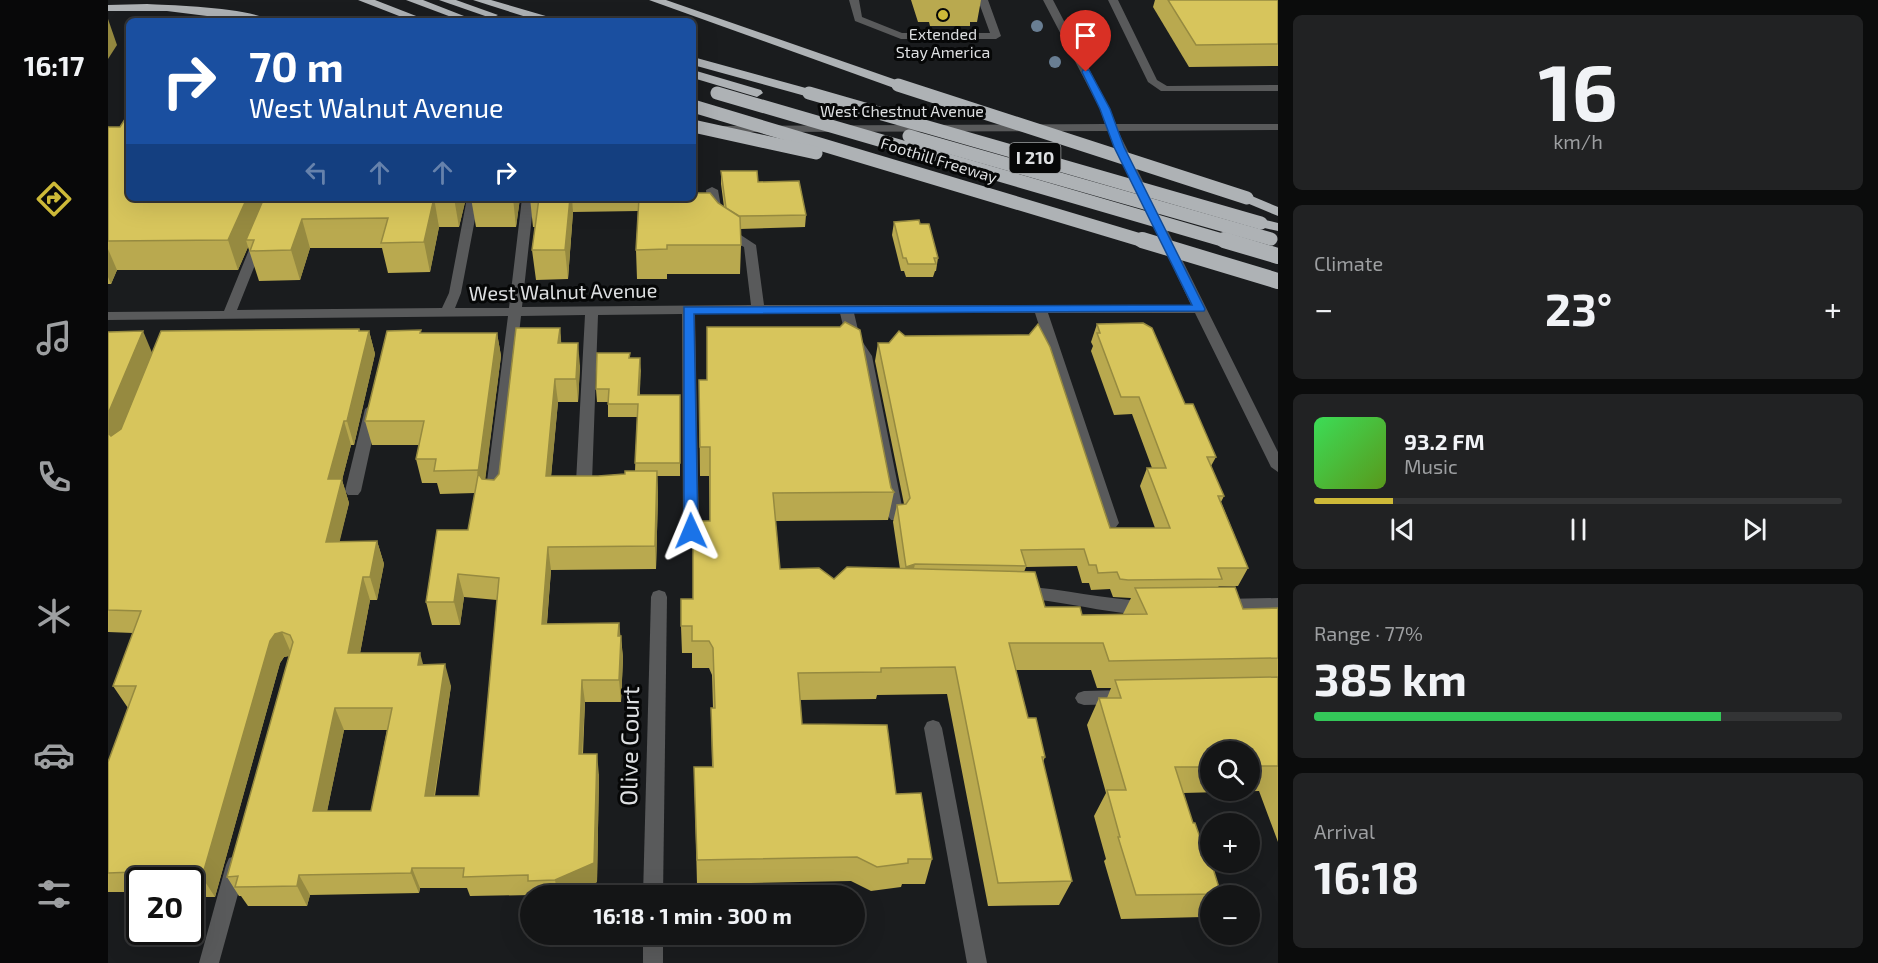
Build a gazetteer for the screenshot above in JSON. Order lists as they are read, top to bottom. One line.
{"streets":{"highway":["I 210","Foothill Freeway"],"street":["West Chestnut Avenue","West Walnut Avenue","Olive Court"]},"places":["Extended Stay America"],"page":{"tabs":"16:17","tile":[["16","km/h"],"Climate",["Range · 77%","385 km"],["Arrival","16:18"]],"turn":["70 m","West Walnut Avenue"],"heat":["−","23°","+"],"song":["93.2 FM","Music"],"map_buttons":["+","−"],"limit":"20","trip":"16:18 · 1 min · 300 m"}}
